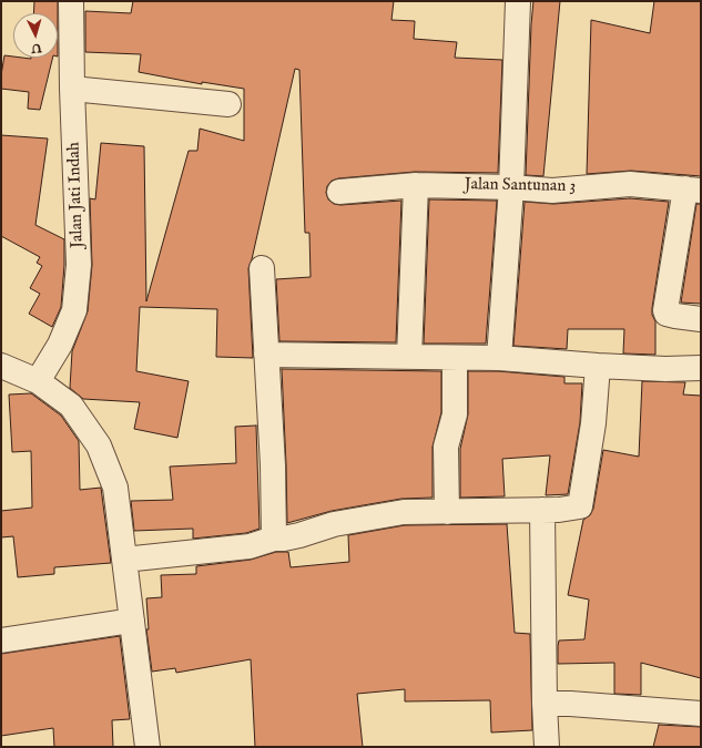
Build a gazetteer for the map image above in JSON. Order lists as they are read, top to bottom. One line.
{"streets":{"street":["Jalan Santunan 3","Jalan Jati Indah"]},"north":"bottom"}
